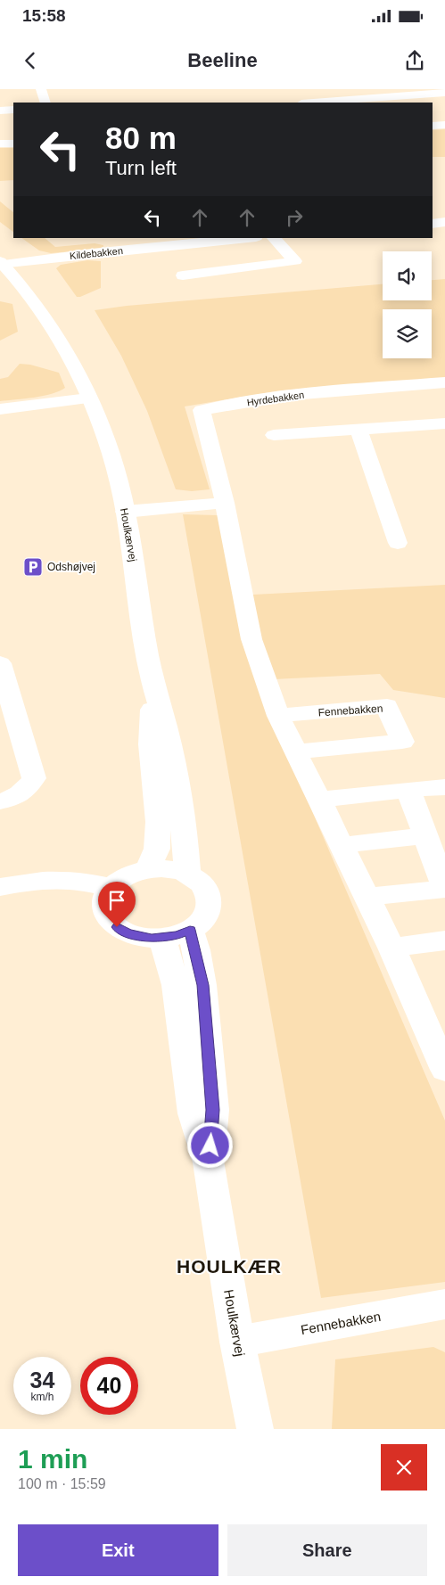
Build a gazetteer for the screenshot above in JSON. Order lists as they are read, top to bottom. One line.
{"streets":{"street":["Kildebakken","Hyrdebakken","Houlkærvej","Fennebakken"]},"crossings":[["Kildebakken","Houlkærvej"],["Hyrdebakken","Fennebakken"],["Houlkærvej","Fennebakken"]],"districts":["HOULKÆR"],"places":{"parking":["Odshøjvej"]},"page":{"status":"15:58","header":"Beeline","turn":["80 m","Turn left"],"speed":"34 km/h","limit":"40","heading":["1 min","100 m · 15:59"],"buttons":["Exit","Share"]}}
